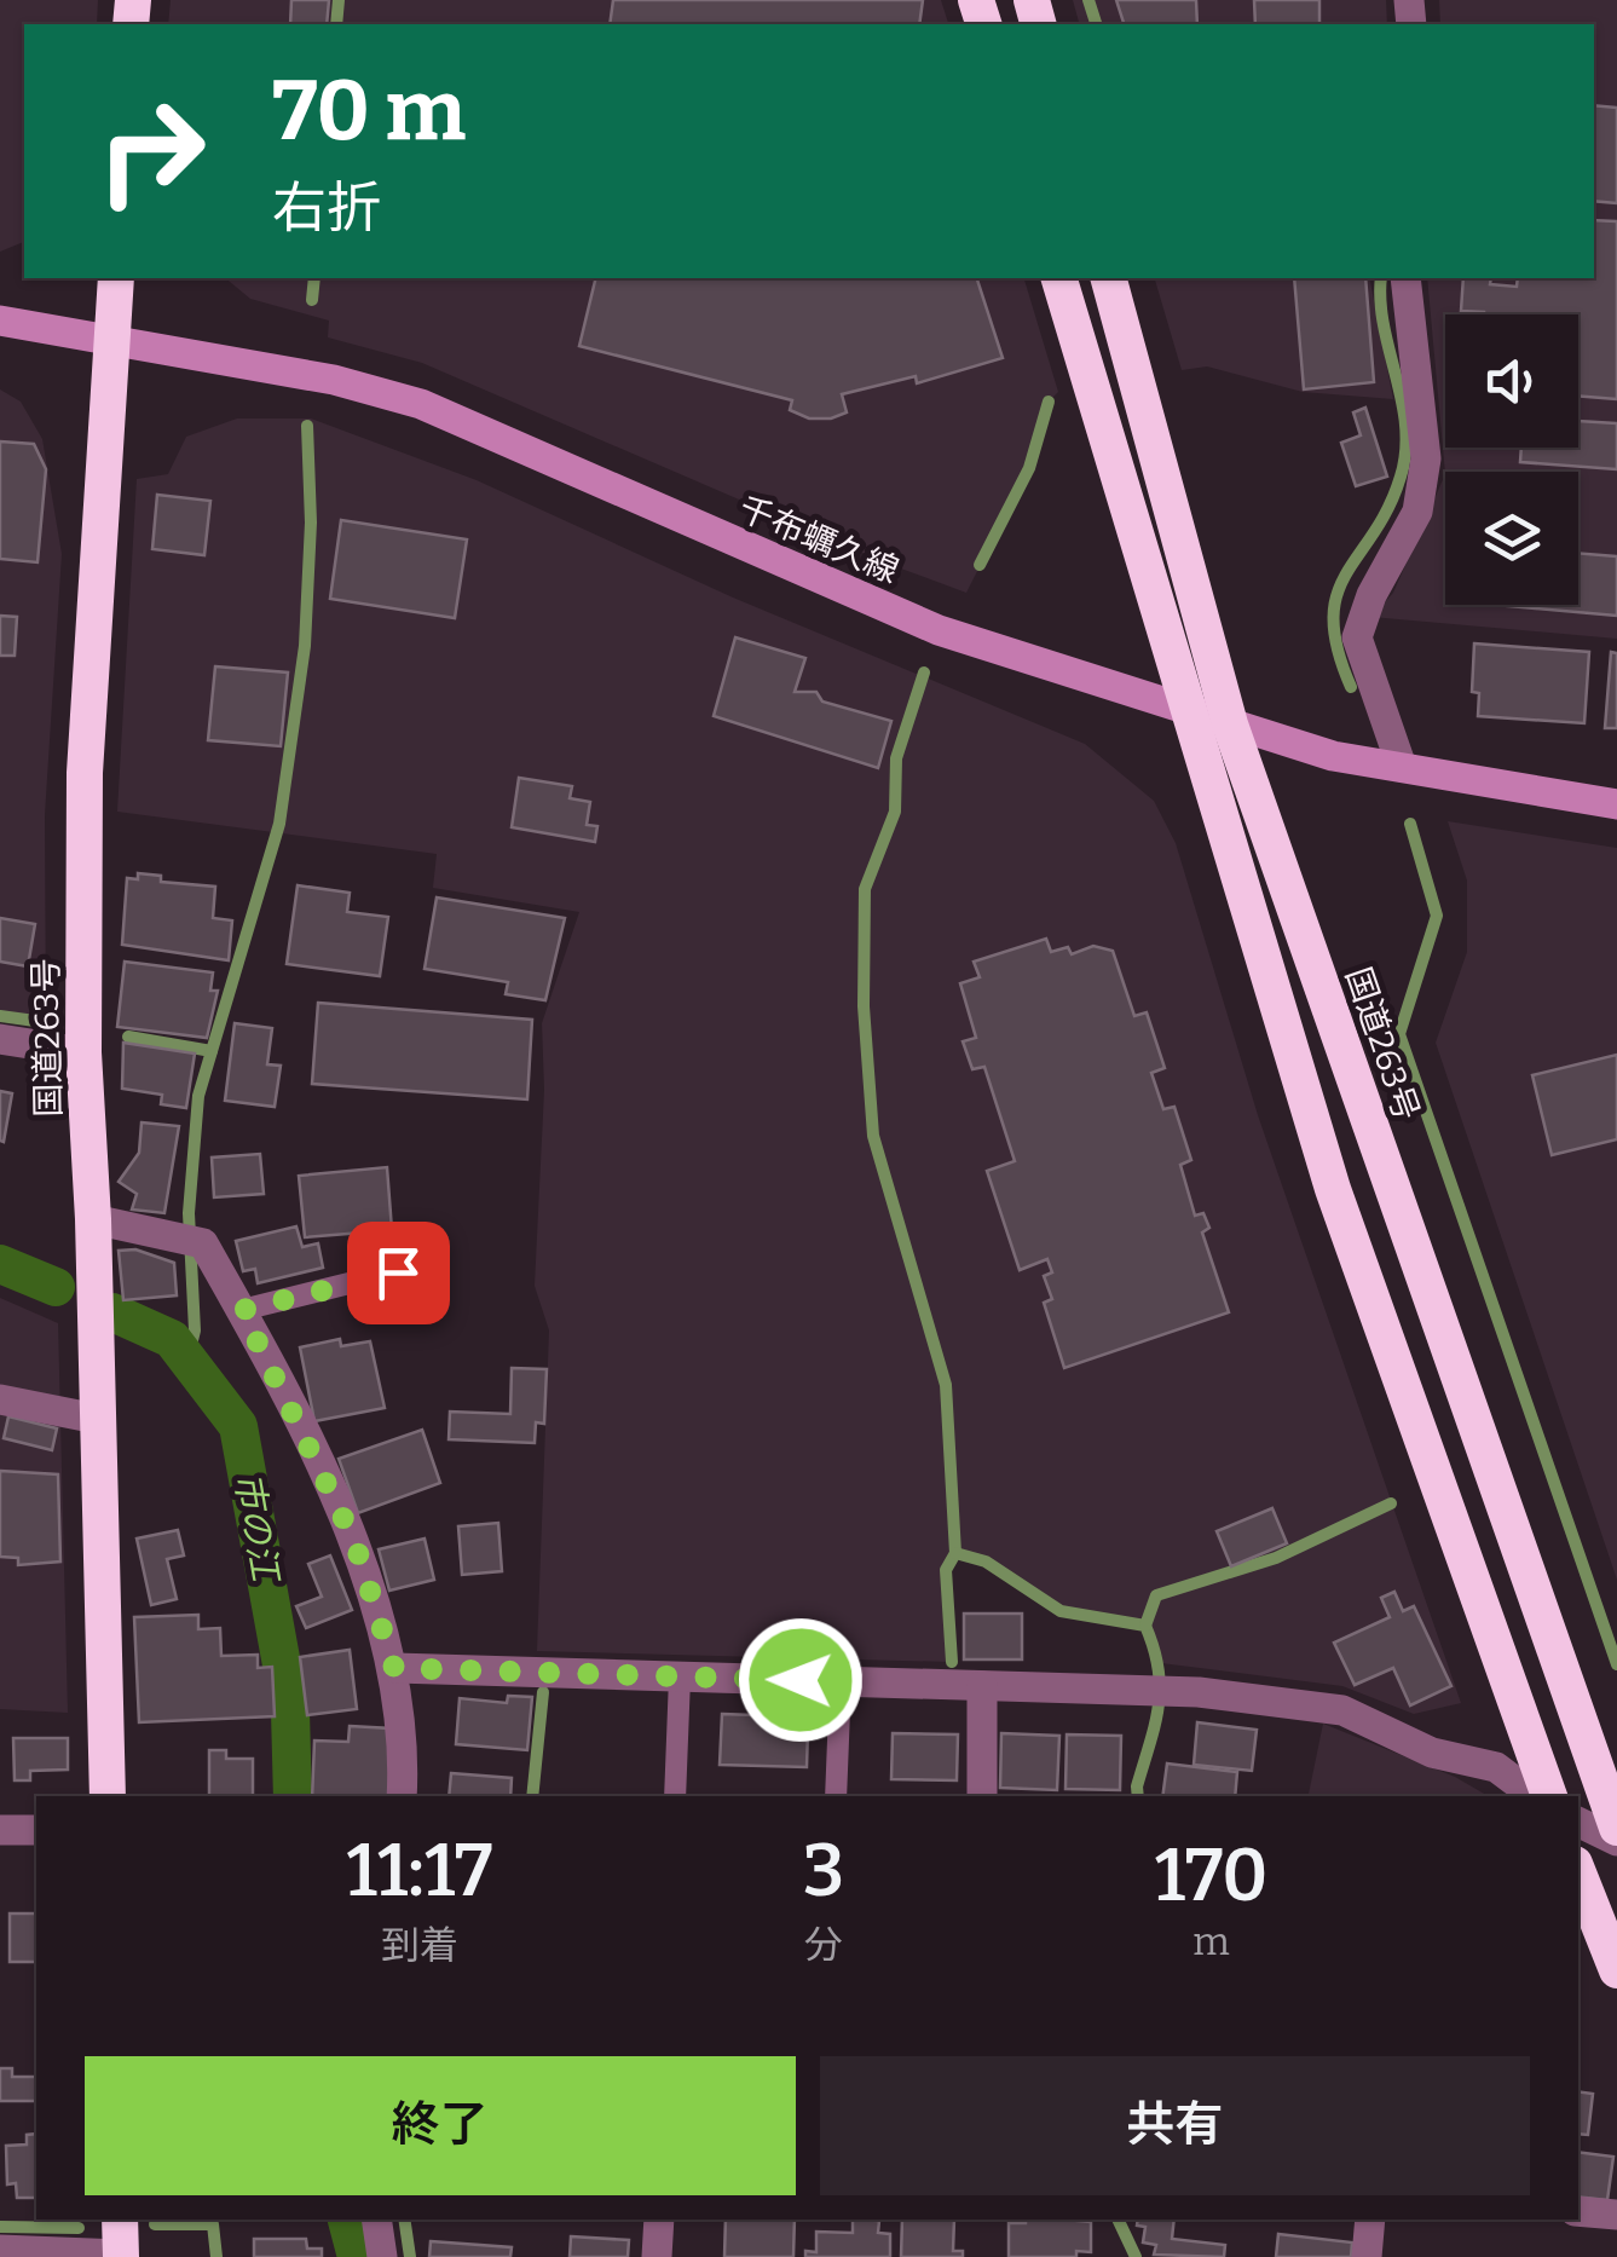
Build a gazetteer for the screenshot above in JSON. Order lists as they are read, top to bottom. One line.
{"streets":{"highway":["国道263号"],"street":["千布蠣久線"]},"crossings":[["千布蠣久線","国道263号"]],"water":["市の江"],"page":{"turn":["70 m","右折"],"eta":["11:17","到着","3","分","170","m"],"buttons":["終了","共有"]}}
